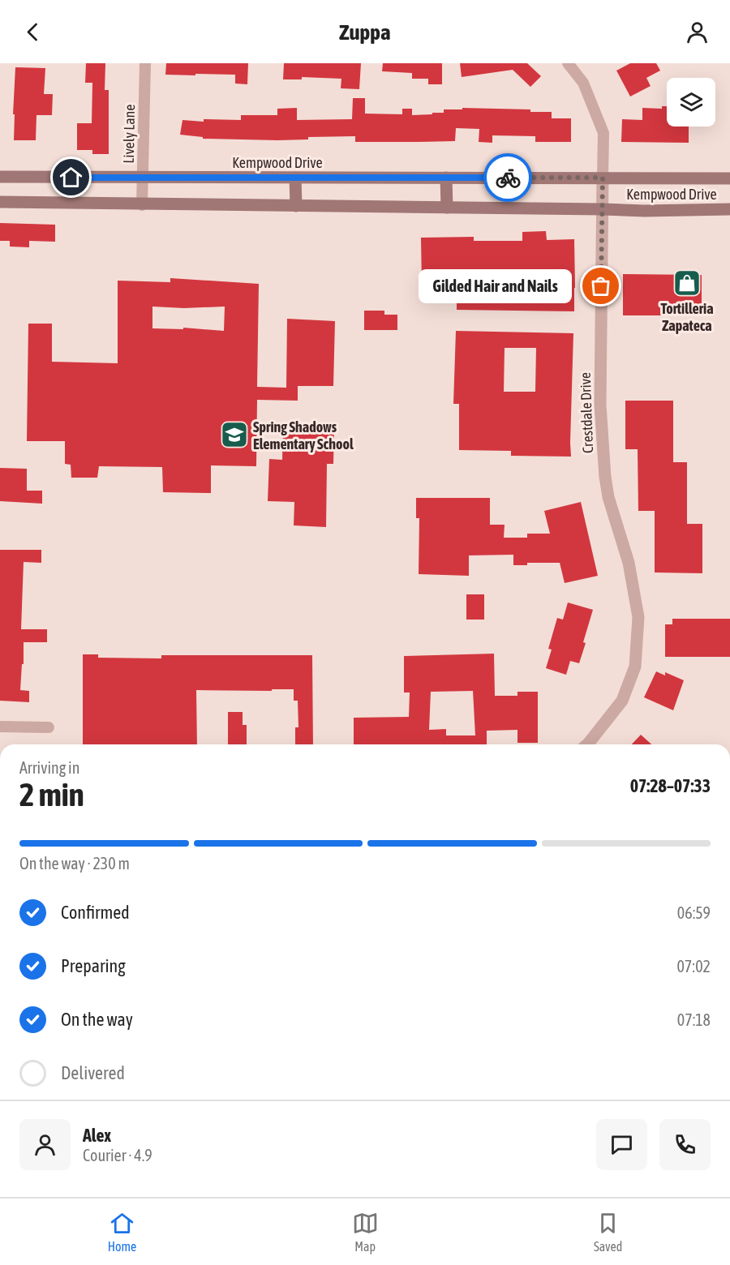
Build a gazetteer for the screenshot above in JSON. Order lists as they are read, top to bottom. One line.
{"streets":{"main road":["Kempwood Drive"],"street":["Lively Lane","Crestdale Drive"]},"crossings":[["Lively Lane","Kempwood Drive"],["Kempwood Drive","Crestdale Drive"]],"places":{"shop":["Tortilleria Zapateca"],"other":["Gilded Hair and Nails"],"school or university":["Spring Shadows Elementary School"]},"page":{"header":"Zuppa","bubble":"Gilded Hair and Nails","heading":["2 min","Arriving in","07:28–07:33"],"panel":["Alex","Courier · 4.9"],"bar":"On the way · 230 m","list":[["Confirmed","06:59"],["Preparing","07:02"],["On the way","07:18"],"Delivered"],"tabs":["Home","Map","Saved"]}}
